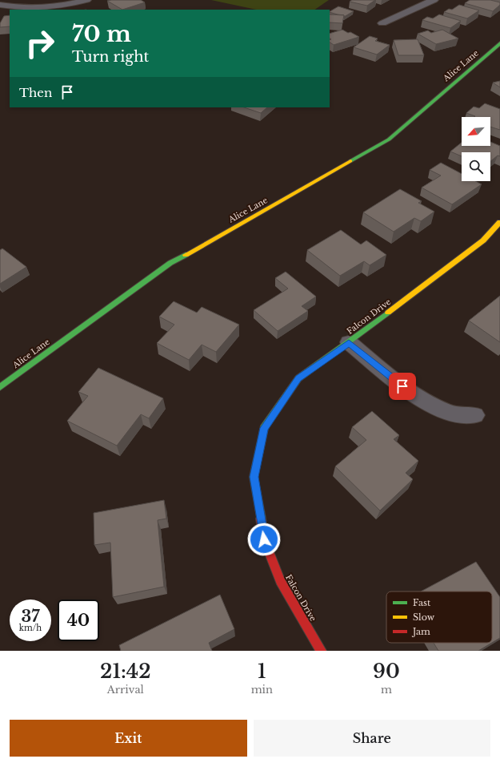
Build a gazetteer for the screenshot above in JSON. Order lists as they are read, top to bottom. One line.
{"streets":{"street":["Alice Lane","Falcon Drive"]},"legend":["Fast","Slow","Jam"],"north":"bottom left","page":{"turn":["70 m","Turn right"],"then":"Then","speed":"37 km/h","limit":"40","eta":["21:42","Arrival","1","min","90","m"],"buttons":["Exit","Share"]}}
